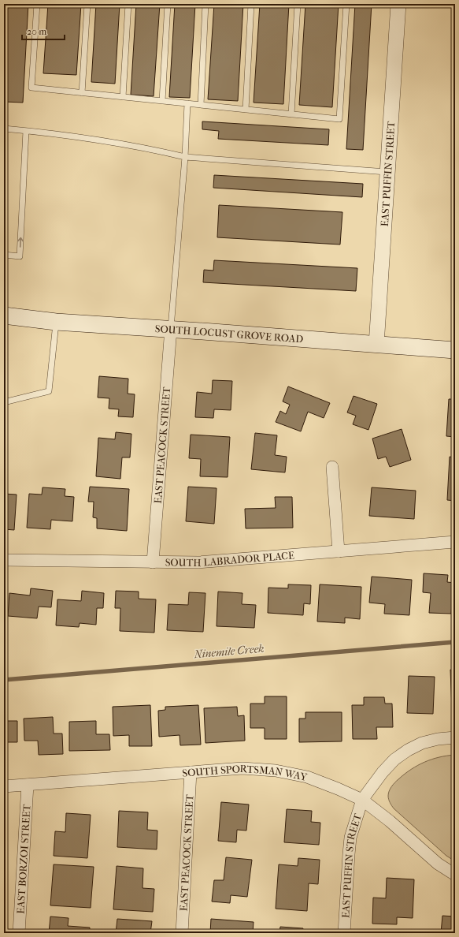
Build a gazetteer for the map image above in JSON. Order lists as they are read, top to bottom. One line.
{"streets":{"main road":["SOUTH LOCUST GROVE ROAD"],"street":["EAST PUFFIN STREET","EAST PEACOCK STREET","SOUTH LABRADOR PLACE","SOUTH SPORTSMAN WAY","EAST BORZOI STREET"]},"crossings":[["EAST PUFFIN STREET","SOUTH LOCUST GROVE ROAD"],["EAST PUFFIN STREET","SOUTH SPORTSMAN WAY"],["SOUTH LOCUST GROVE ROAD","EAST PEACOCK STREET"],["EAST PEACOCK STREET","SOUTH LABRADOR PLACE"],["EAST PEACOCK STREET","SOUTH SPORTSMAN WAY"],["SOUTH SPORTSMAN WAY","EAST BORZOI STREET"]],"water":["Ninemile Creek"],"scale_bar":"20 m"}
